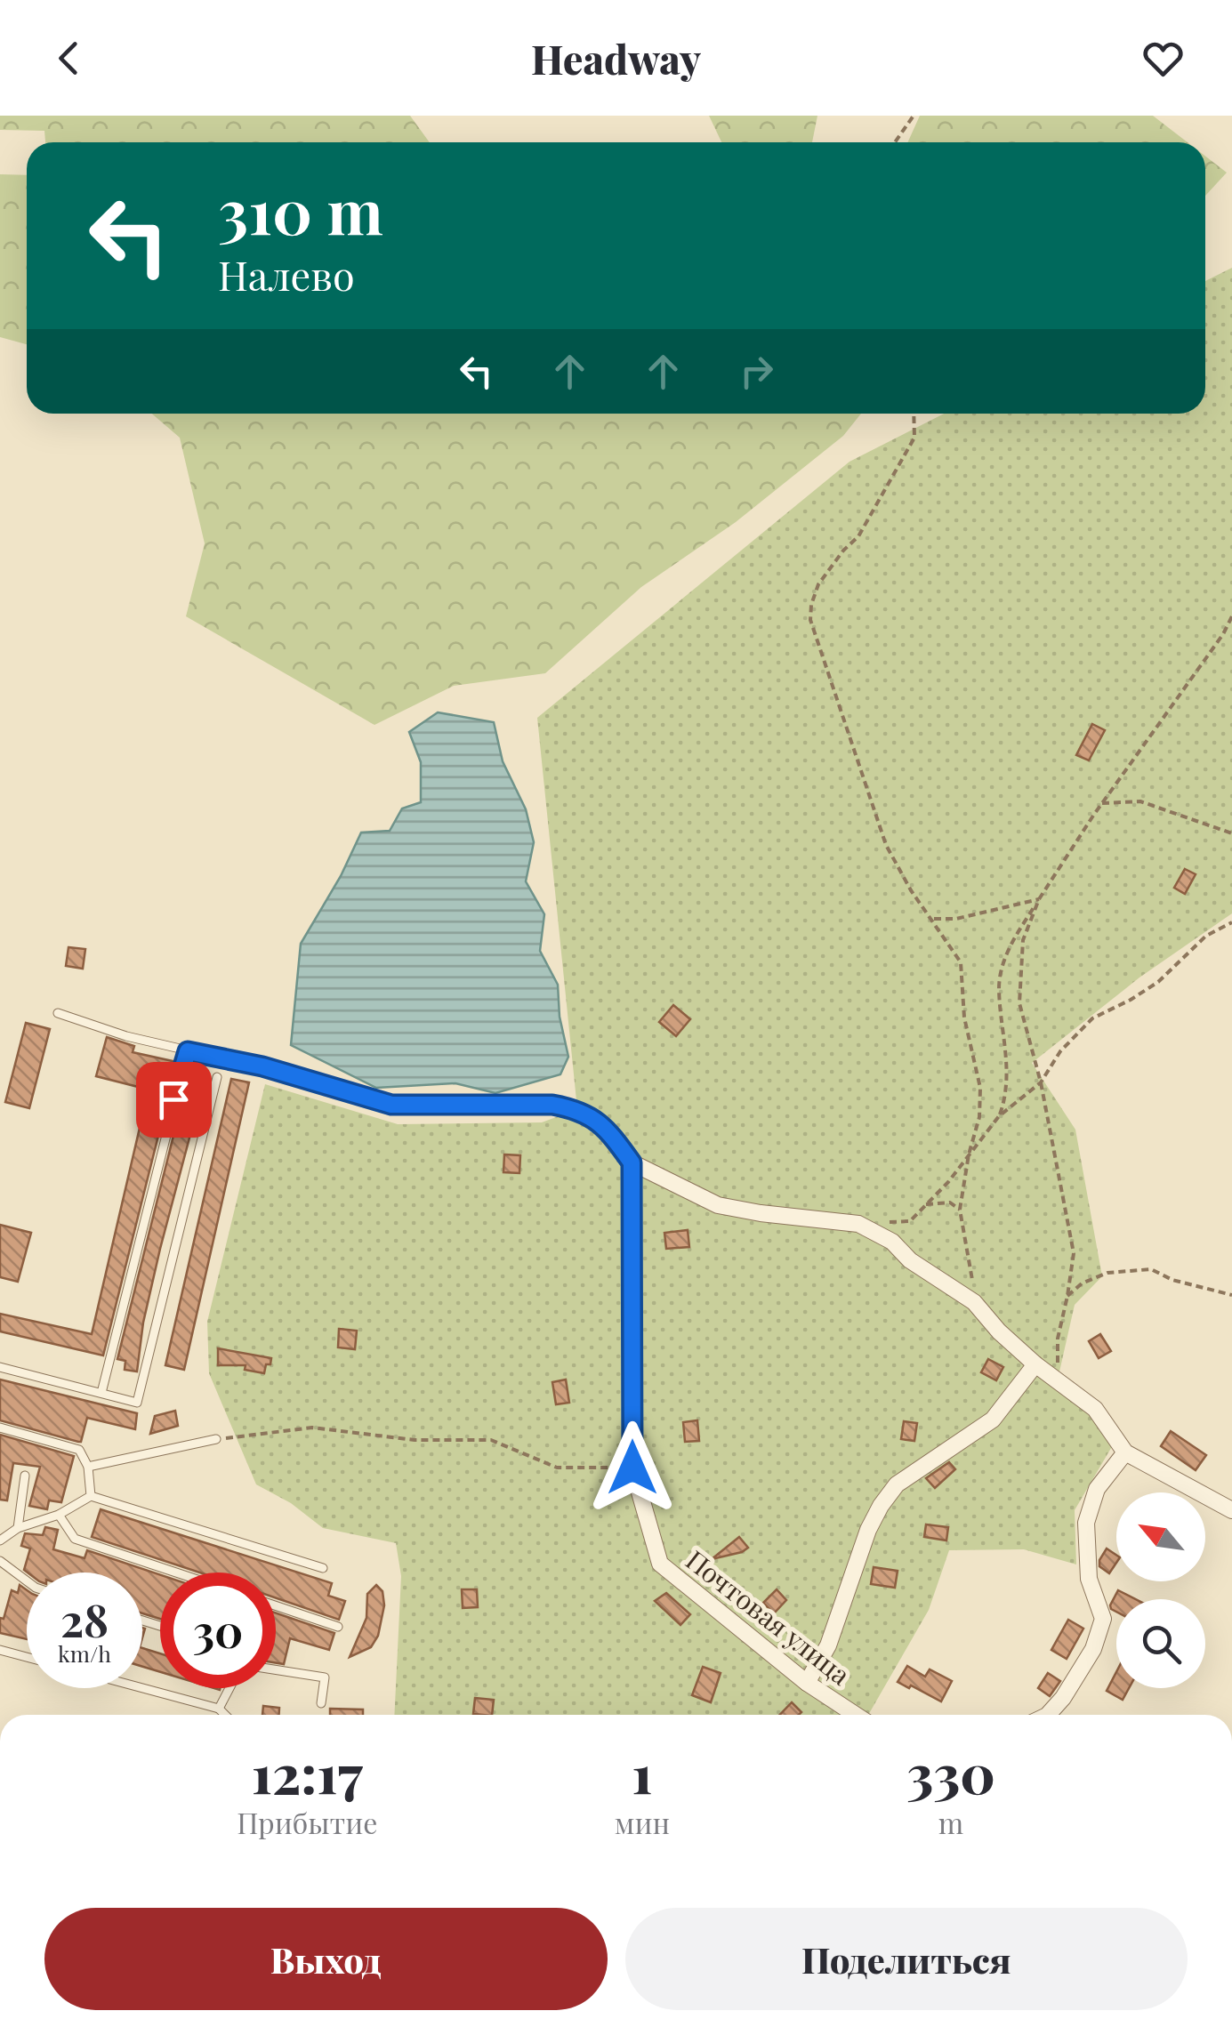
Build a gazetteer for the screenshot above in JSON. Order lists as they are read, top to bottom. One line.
{"streets":{"street":["Почтовая улица"]},"north":"top left","page":{"header":"Headway","turn":["310 m","Налево"],"speed":"28 km/h","limit":"30","eta":["12:17","Прибытие","1","мин","330","m"],"buttons":["Выход","Поделиться"]}}
